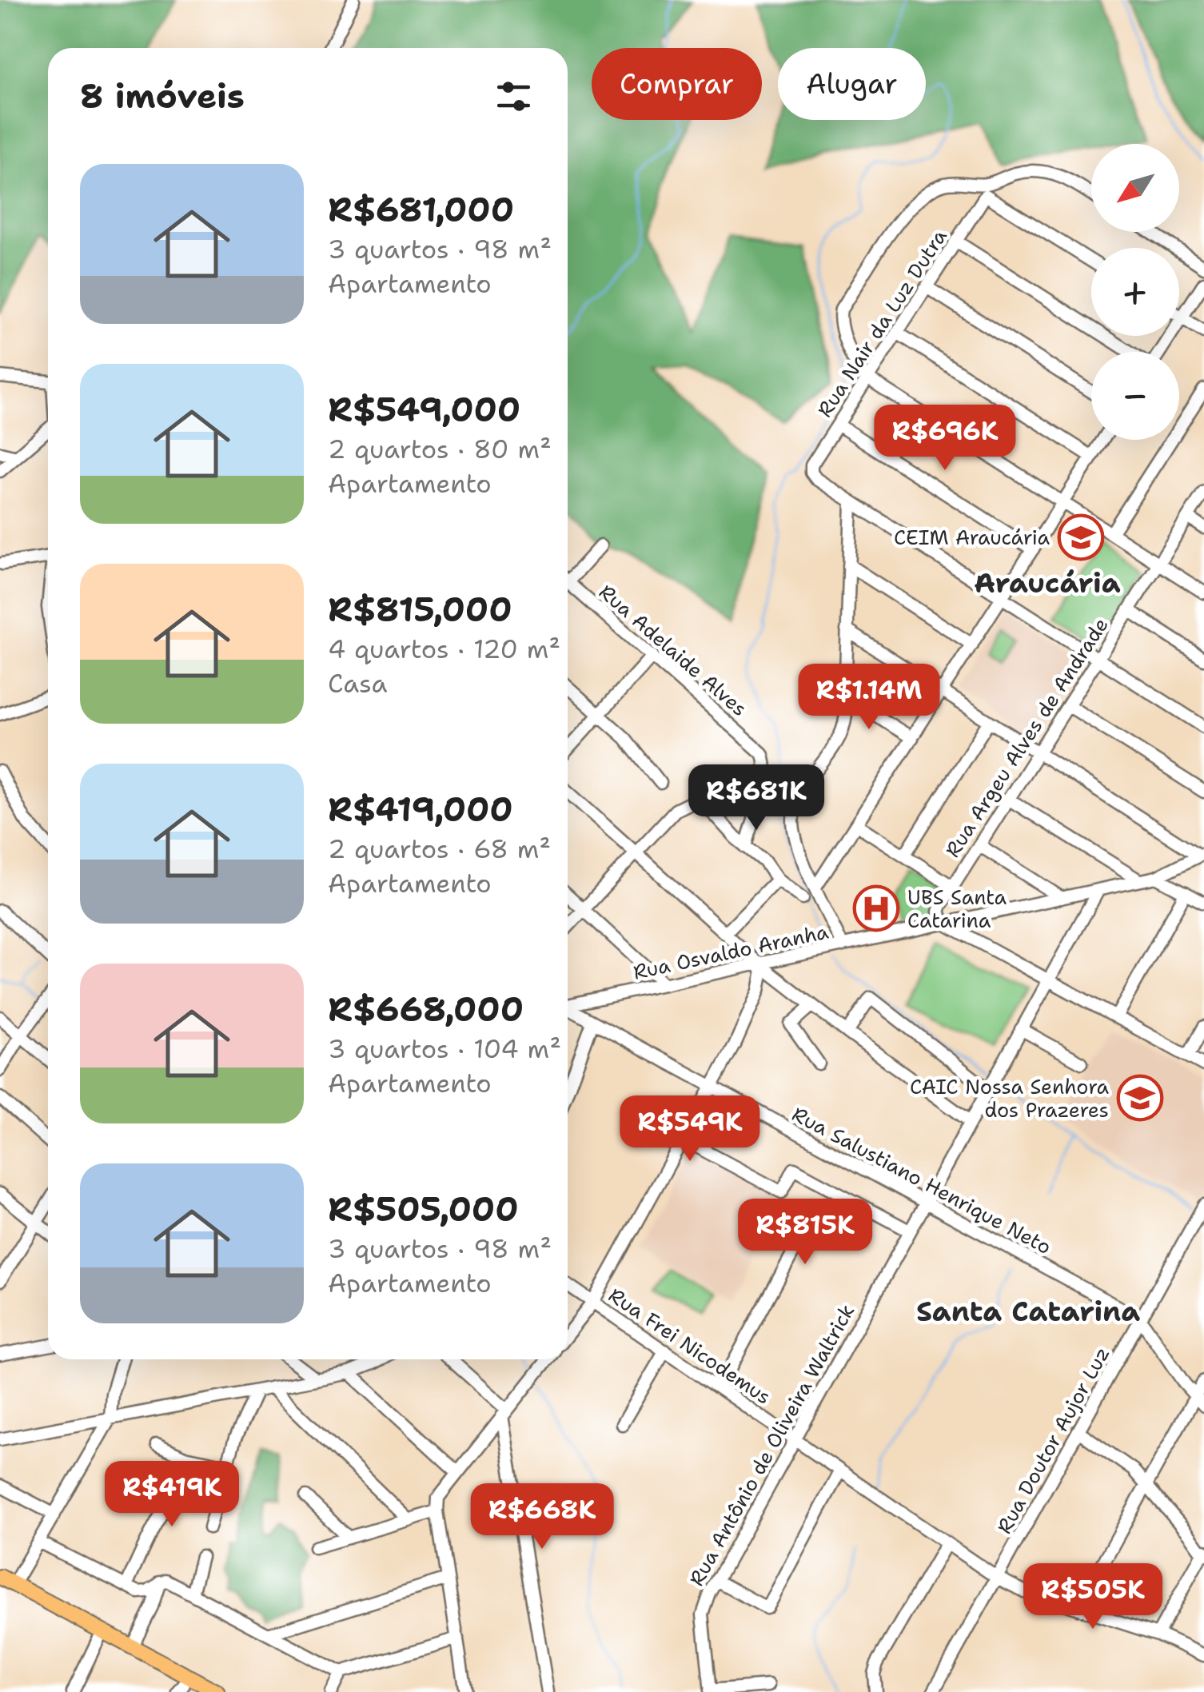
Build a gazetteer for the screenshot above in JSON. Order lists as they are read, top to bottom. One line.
{"streets":{"street":["Rua Nair da Luz Dutra","Rua Adelaide Alves","Rua Argeu Alves de Andrade","Rua Osvaldo Aranha","Rua Salustiano Henrique Neto","Rua Frei Nicodemus","Rua Doutor Aujor Luz","Rua Antônio de Oliveira Waltrick"]},"crossings":[["Rua Argeu Alves de Andrade","Rua Osvaldo Aranha"],["Rua Osvaldo Aranha","Rua Antônio de Oliveira Waltrick"],["Rua Salustiano Henrique Neto","Rua Doutor Aujor Luz"],["Rua Salustiano Henrique Neto","Rua Antônio de Oliveira Waltrick"],["Rua Frei Nicodemus","Rua Doutor Aujor Luz"],["Rua Frei Nicodemus","Rua Antônio de Oliveira Waltrick"]],"districts":["Araucária","Santa Catarina"],"places":{"school or university":["CEIM Araucária","CAIC Nossa Senhora dos Prazeres"],"hospital":["UBS Santa Catarina"]},"north":"bottom left","page":{"chip":["Comprar","Alugar"],"heading":"8 imóveis","map_buttons":["+","−"],"list":[{"name":"R$681,000","note":"3 quartos · 98 m² · Apartamento"},{"name":"R$549,000","note":"2 quartos · 80 m² · Apartamento"},{"name":"R$815,000","note":"4 quartos · 120 m² · Casa"},{"name":"R$419,000","note":"2 quartos · 68 m² · Apartamento"},{"name":"R$668,000","note":"3 quartos · 104 m² · Apartamento"},{"name":"R$505,000","note":"3 quartos · 98 m² · Apartamento"}],"price":["R$696K","R$1.14M","R$681K","R$549K","R$815K","R$419K","R$668K","R$505K"]}}
